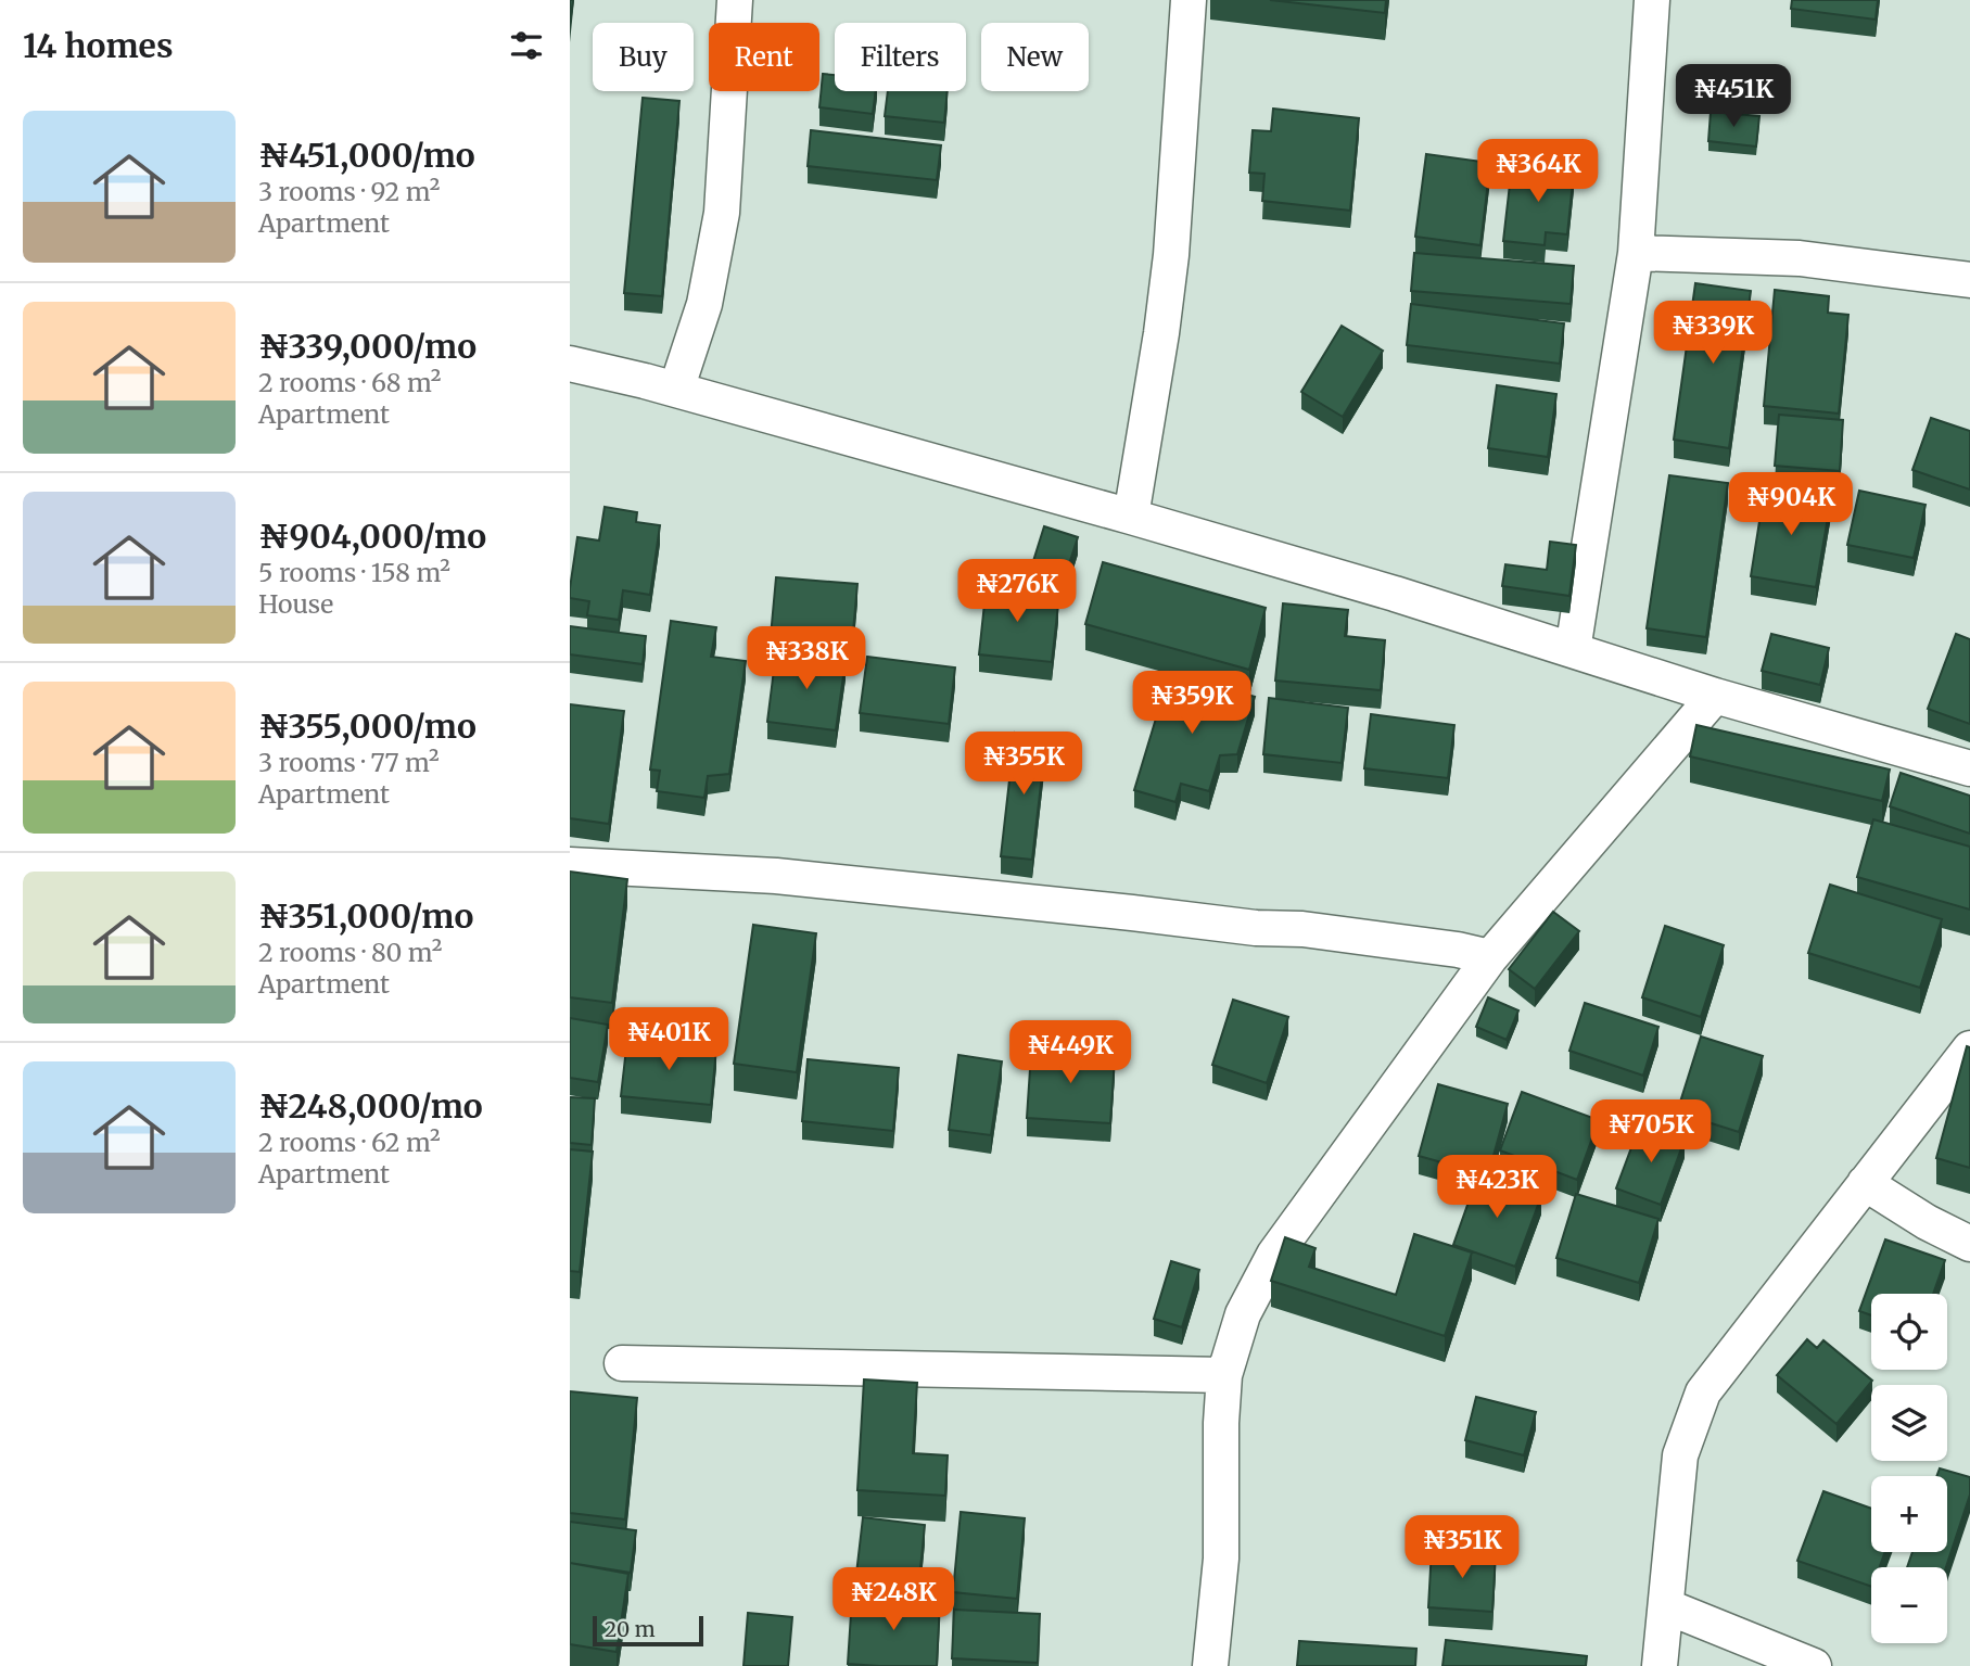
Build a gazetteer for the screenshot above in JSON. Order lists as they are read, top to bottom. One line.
{"scale_bar":"20 m","page":{"heading":"14 homes","chip":["Buy","Rent","Filters","New"],"price":["₦451K","₦364K","₦339K","₦904K","₦276K","₦338K","₦359K","₦355K","₦401K","₦449K","₦705K","₦423K","₦351K","₦248K"],"list":[{"name":"₦451,000/mo","note":"3 rooms · 92 m² · Apartment"},{"name":"₦339,000/mo","note":"2 rooms · 68 m² · Apartment"},{"name":"₦904,000/mo","note":"5 rooms · 158 m² · House"},{"name":"₦355,000/mo","note":"3 rooms · 77 m² · Apartment"},{"name":"₦351,000/mo","note":"2 rooms · 80 m² · Apartment"},{"name":"₦248,000/mo","note":"2 rooms · 62 m² · Apartment"}],"map_buttons":["+","−"],"scale":"20 m"}}
